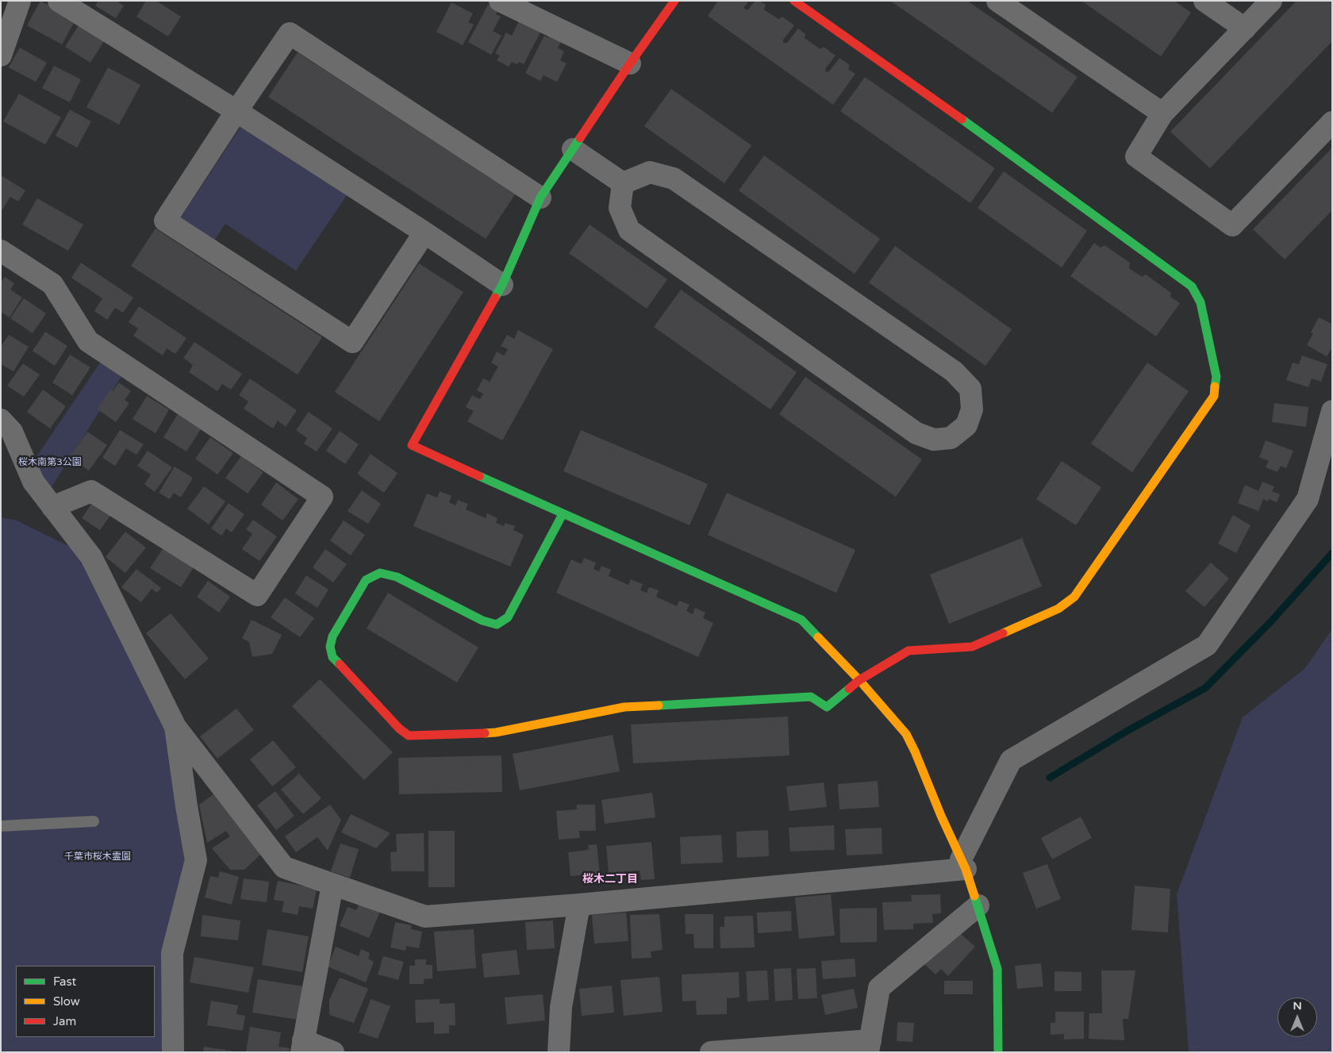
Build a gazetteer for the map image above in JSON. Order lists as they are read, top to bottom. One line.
{"districts":["桜木二丁目"],"parks":["桜木南第3公園","千葉市桜木霊園"],"legend":["Fast","Slow","Jam"],"north":"top"}
